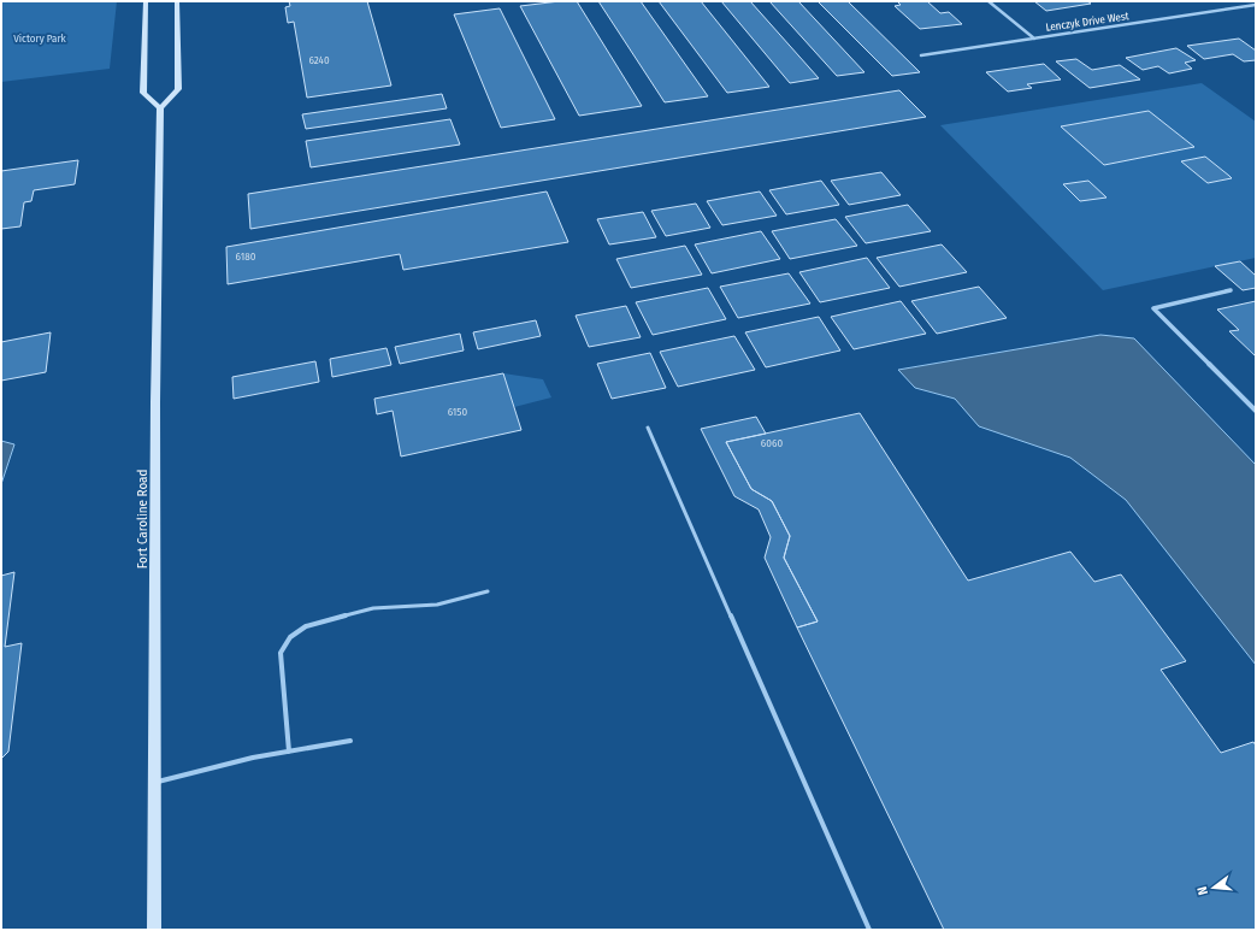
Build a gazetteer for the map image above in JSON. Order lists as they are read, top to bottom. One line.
{"streets":{"street":["Lenczyk Drive West","Fort Caroline Road"]},"parks":["Victory Park"],"house_numbers":["6240","6180","6150","6060"],"north":"left"}
